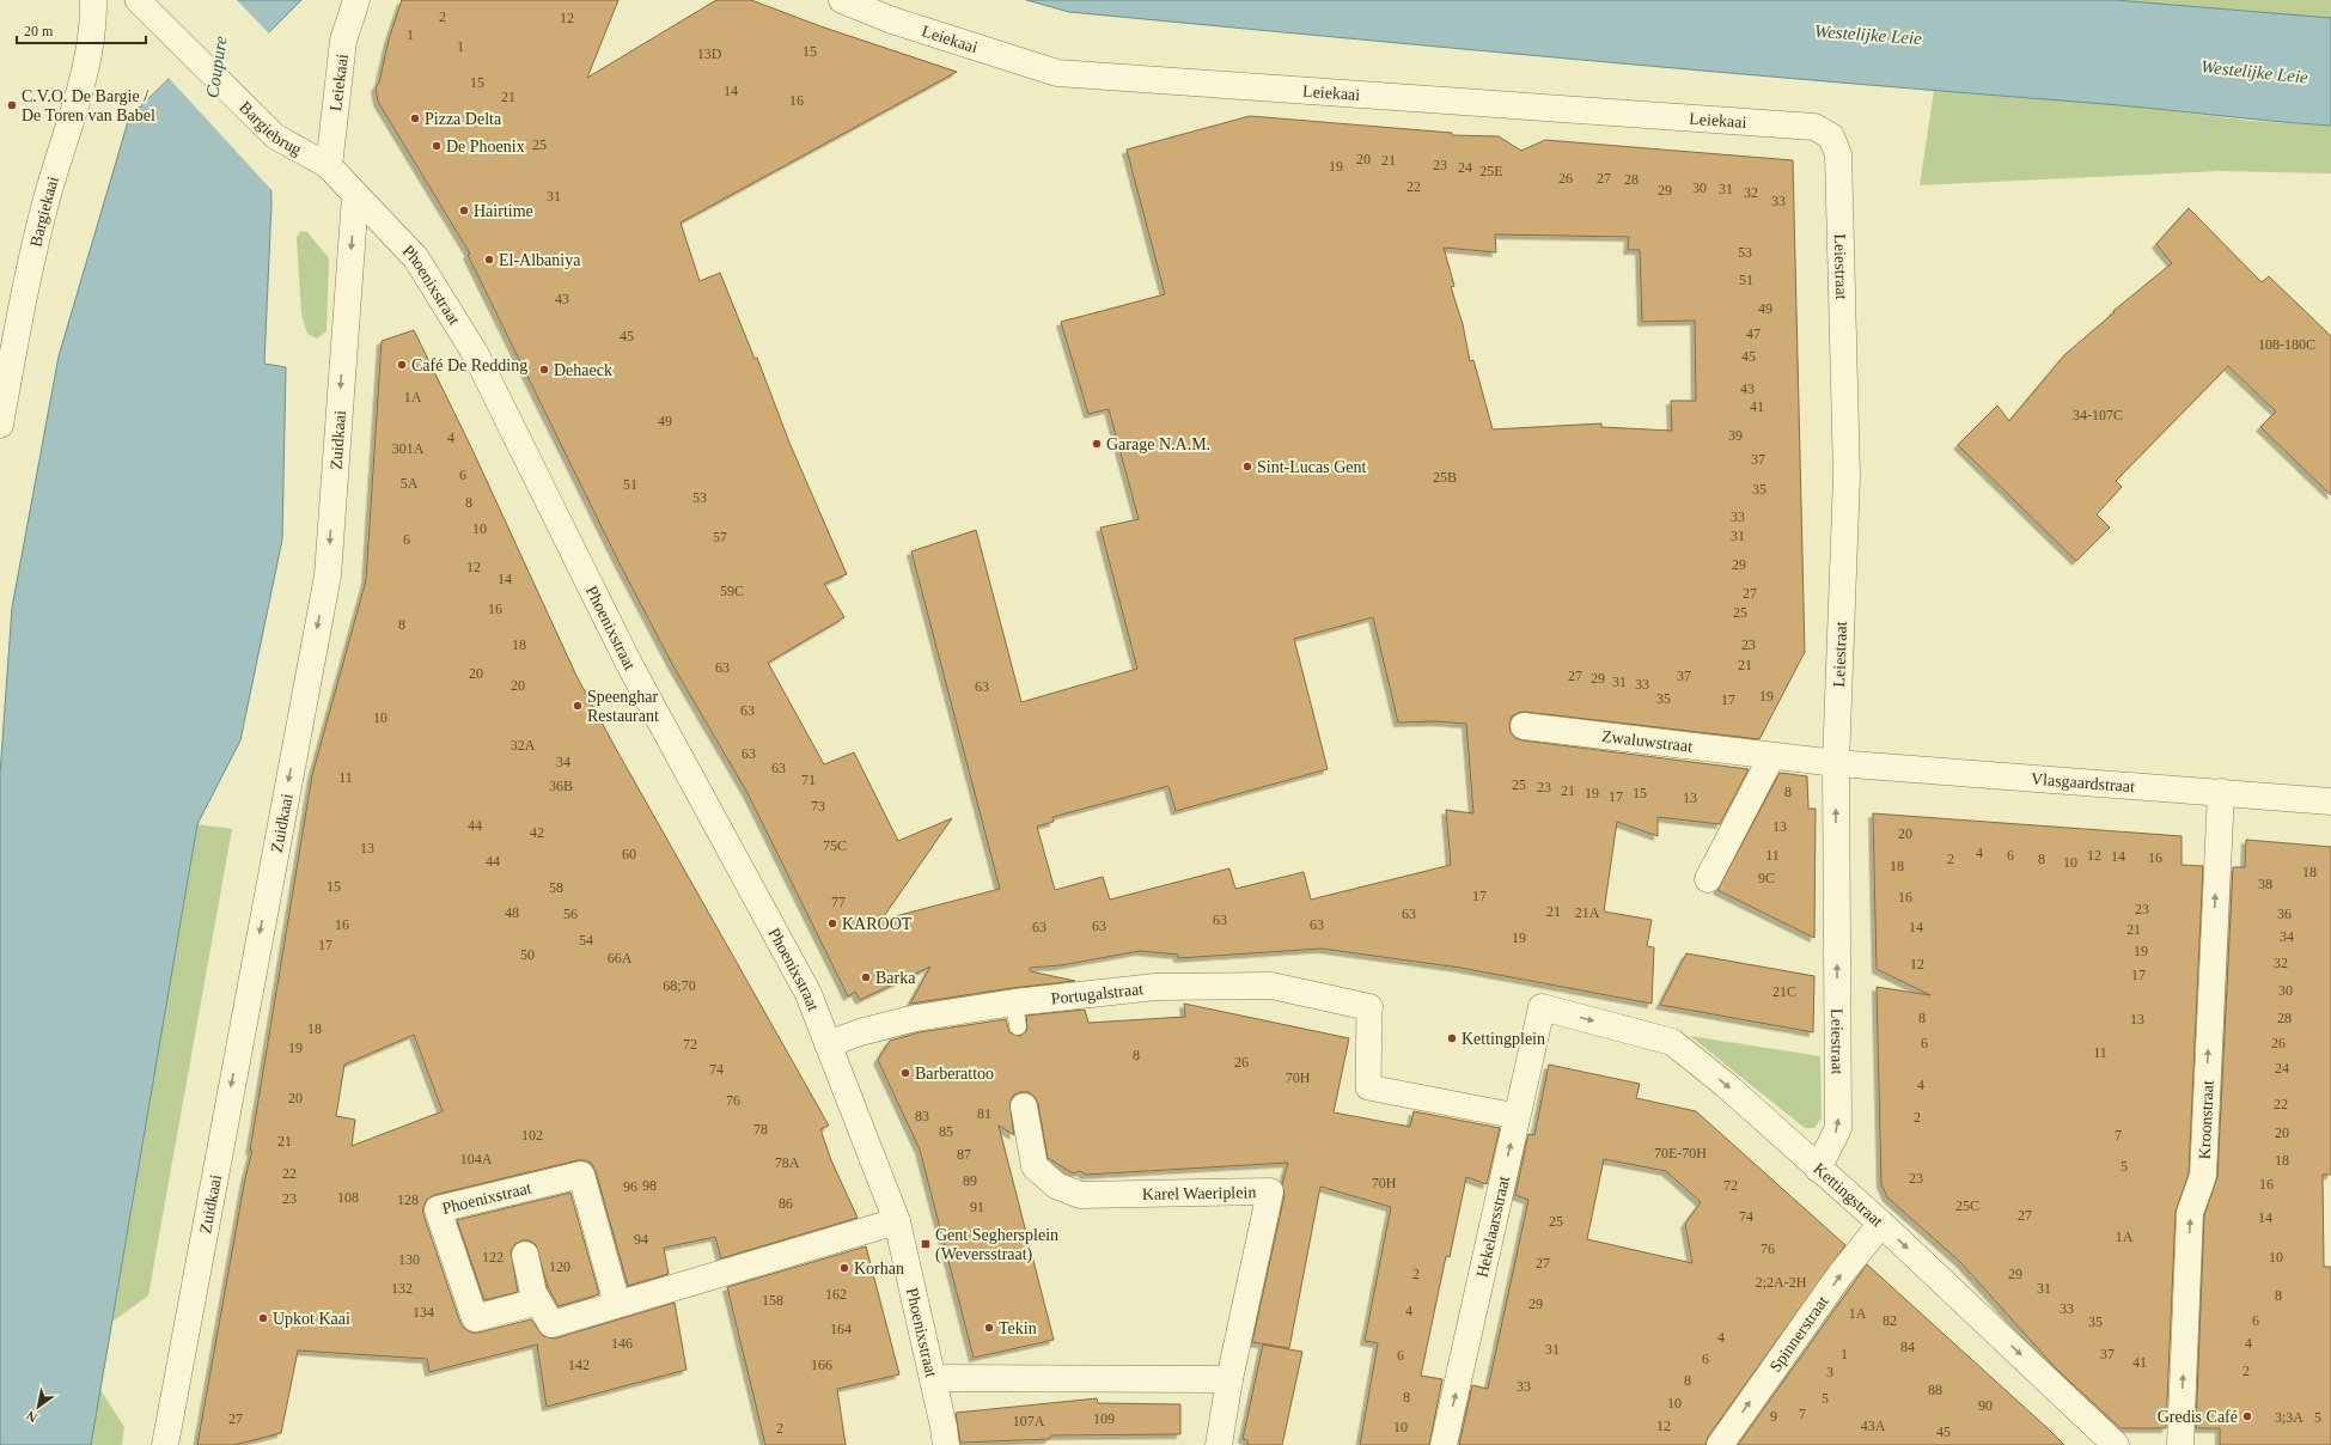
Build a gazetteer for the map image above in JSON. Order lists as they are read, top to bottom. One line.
{"streets":{"street":["Leiekaai","Bargiebrug","Bargiekaai","Leiestraat","Phoenixstraat","Zuidkaai","Zwaluwstraat","Vlasgaardstraat","Portugalstraat","Kroonstraat","Karel Waeriplein","Kettingstraat","Hekelaarsstraat","Spinnerstraat"]},"crossings":[["Leiekaai","Bargiebrug"],["Leiekaai","Leiestraat"],["Leiekaai","Phoenixstraat"],["Bargiebrug","Phoenixstraat"],["Leiestraat","Zwaluwstraat"],["Leiestraat","Vlasgaardstraat"],["Leiestraat","Kettingstraat"],["Phoenixstraat","Zuidkaai"],["Phoenixstraat","Portugalstraat"],["Zwaluwstraat","Vlasgaardstraat"],["Vlasgaardstraat","Kroonstraat"],["Kettingstraat","Hekelaarsstraat"],["Kettingstraat","Spinnerstraat"]],"one_way":["Zuidkaai","Kroonstraat","Kettingstraat","Hekelaarsstraat","Spinnerstraat"],"water":["Westelijke Leie","Coupure"],"places":{"other":["C.V.O. De Bargie / De Toren van Babel","Pizza Delta","De Phoenix","Hairtime","El-Albaniya","Café De Redding","Dehaeck","Garage N.A.M.","Sint-Lucas Gent","Speenghar Restaurant","KAROOT","Barka","Kettingplein","Barberattoo","Korhan","Upkot Kaai","Tekin","Gredis Café"],"transit":["Gent Seghersplein (Weversstraat)"]},"house_numbers":["2","12","1","1","15","13D","15","14","21","16","25","20","21","23","19","24","25E","26","27","28","22","30","31","29","32","31","33","53","51","43","49","47","45","108-180C","45","43","1A","41","34-107C","49","39","4","301A","37","6","25B","5A","51","35","53","8","33","10","31","57","6","29","12","14","59C","27","16","25","8","18","23","21","63","20","27","37","29","31","33","20","63","19","35","17","63","10","32A","63","34","63","11","71","25","36B","23","21","8","19","15","17","13","73","44","13","42","20","75C","13","4","60","11","6","12","14","16","2","8","44","10","18","18","9C","38","15","58","17","16","77","23","21","48","21A","56","63","36","63","16","63","63","63","14","21","34","19","54","17","19","50","66A","32","12","17","68;70","30","21C","8","28","13","18","6","26","72","19","11","8","26","24","74","70H","4","20","76","22","81","83","2","78","85","20","102","7","21","70E-70H","87","104A","18","78A","5","22","23","89","70H","16","98","72","96","108","23","128","86","25C","91","27","74","14","25","1A","94","76","122","10","130","27","120","2","29","2;2A-2H","132","31","162","8","158","29","33","4","134","1A","82","6","35","164","4","146","4","84","31","1","37","6","6","41","142","166","2","3","8","33","88","8","5","10","90","7","9","3;3A","5","27","109","107A","12","43A","10","2","45"],"scale_bar":"20 m","north":"bottom left"}
